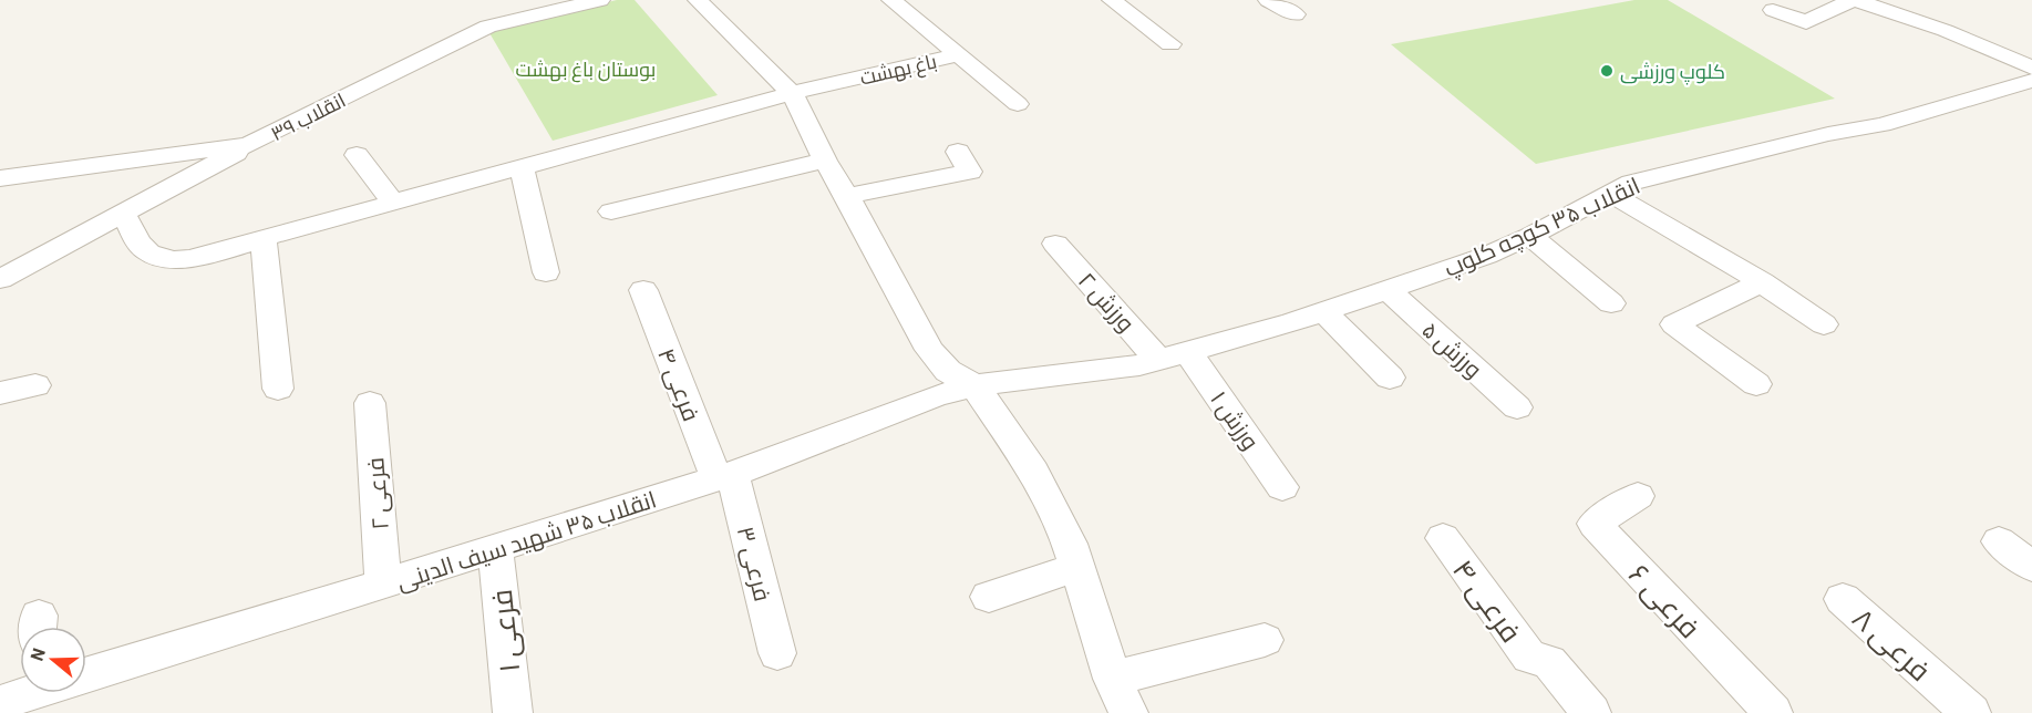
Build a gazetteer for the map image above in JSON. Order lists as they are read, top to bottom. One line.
{"streets":{"street":["باغ بهشت","انقلاب ۳۹","انقلاب ۳۵ کوچه کلوپ","ورزش ۲","ورزش ۵","فرعی ۴","ورزش ۱","فرعی ۲","انقلاب ۳۵ شهید سیف الدینی","فرعی ۳","فرعی ۶","فرعی ۱","فرعی ۸"]},"crossings":[["انقلاب ۳۵ کوچه کلوپ","ورزش ۲"],["انقلاب ۳۵ کوچه کلوپ","ورزش ۵"],["انقلاب ۳۵ کوچه کلوپ","ورزش ۱"],["انقلاب ۳۵ کوچه کلوپ","انقلاب ۳۵ شهید سیف الدینی"],["ورزش ۲","ورزش ۱"],["فرعی ۴","انقلاب ۳۵ شهید سیف الدینی"],["فرعی ۴","فرعی ۳"],["فرعی ۲","انقلاب ۳۵ شهید سیف الدینی"],["انقلاب ۳۵ شهید سیف الدینی","فرعی ۳"],["انقلاب ۳۵ شهید سیف الدینی","فرعی ۱"]],"parks":["بوستان باغ بهشت"],"places":["کلوپ ورزشی"],"north":"left"}
